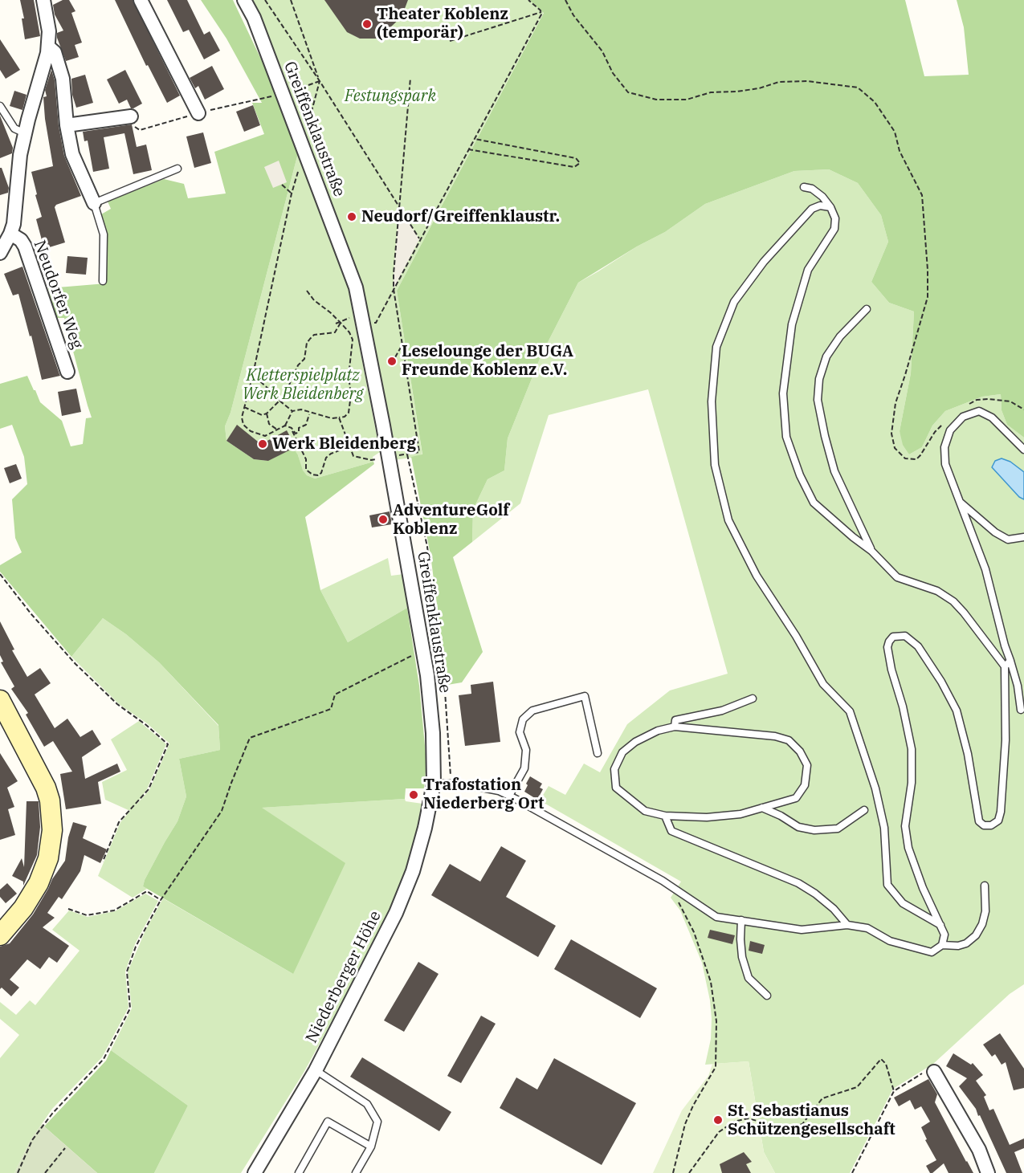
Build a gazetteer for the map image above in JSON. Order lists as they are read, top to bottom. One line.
{"streets":{"street":["Greiffenklaustraße","Neudorfer Weg","Niederberger Höhe"]},"crossings":[["Greiffenklaustraße","Niederberger Höhe"]],"parks":["Festungspark","Kletterspielplatz Werk Bleidenberg"],"places":["Theater Koblenz (temporär)","Neudorf/Greiffenklaustr.","Leselounge der BUGA Freunde Koblenz e.V.","Werk Bleidenberg","AdventureGolf Koblenz","Trafostation Niederberg Ort","St. Sebastianus Schützengesellschaft"]}
